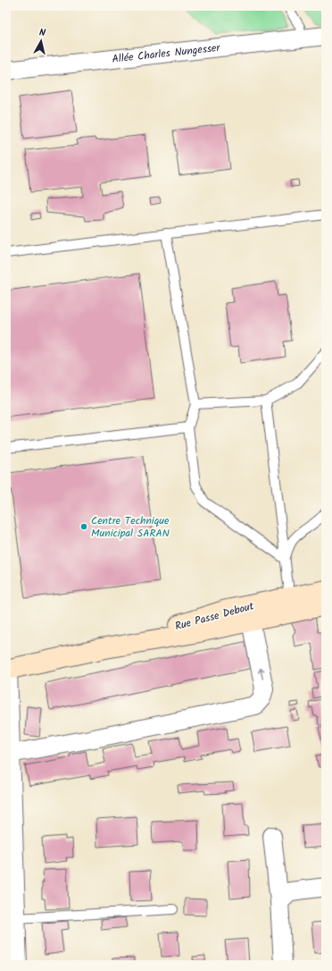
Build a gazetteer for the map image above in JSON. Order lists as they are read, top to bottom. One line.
{"streets":{"main road":["Rue Passe Debout"],"street":["Allée Charles Nungesser"]},"places":["Centre Technique Municipal SARAN"],"north":"top"}
